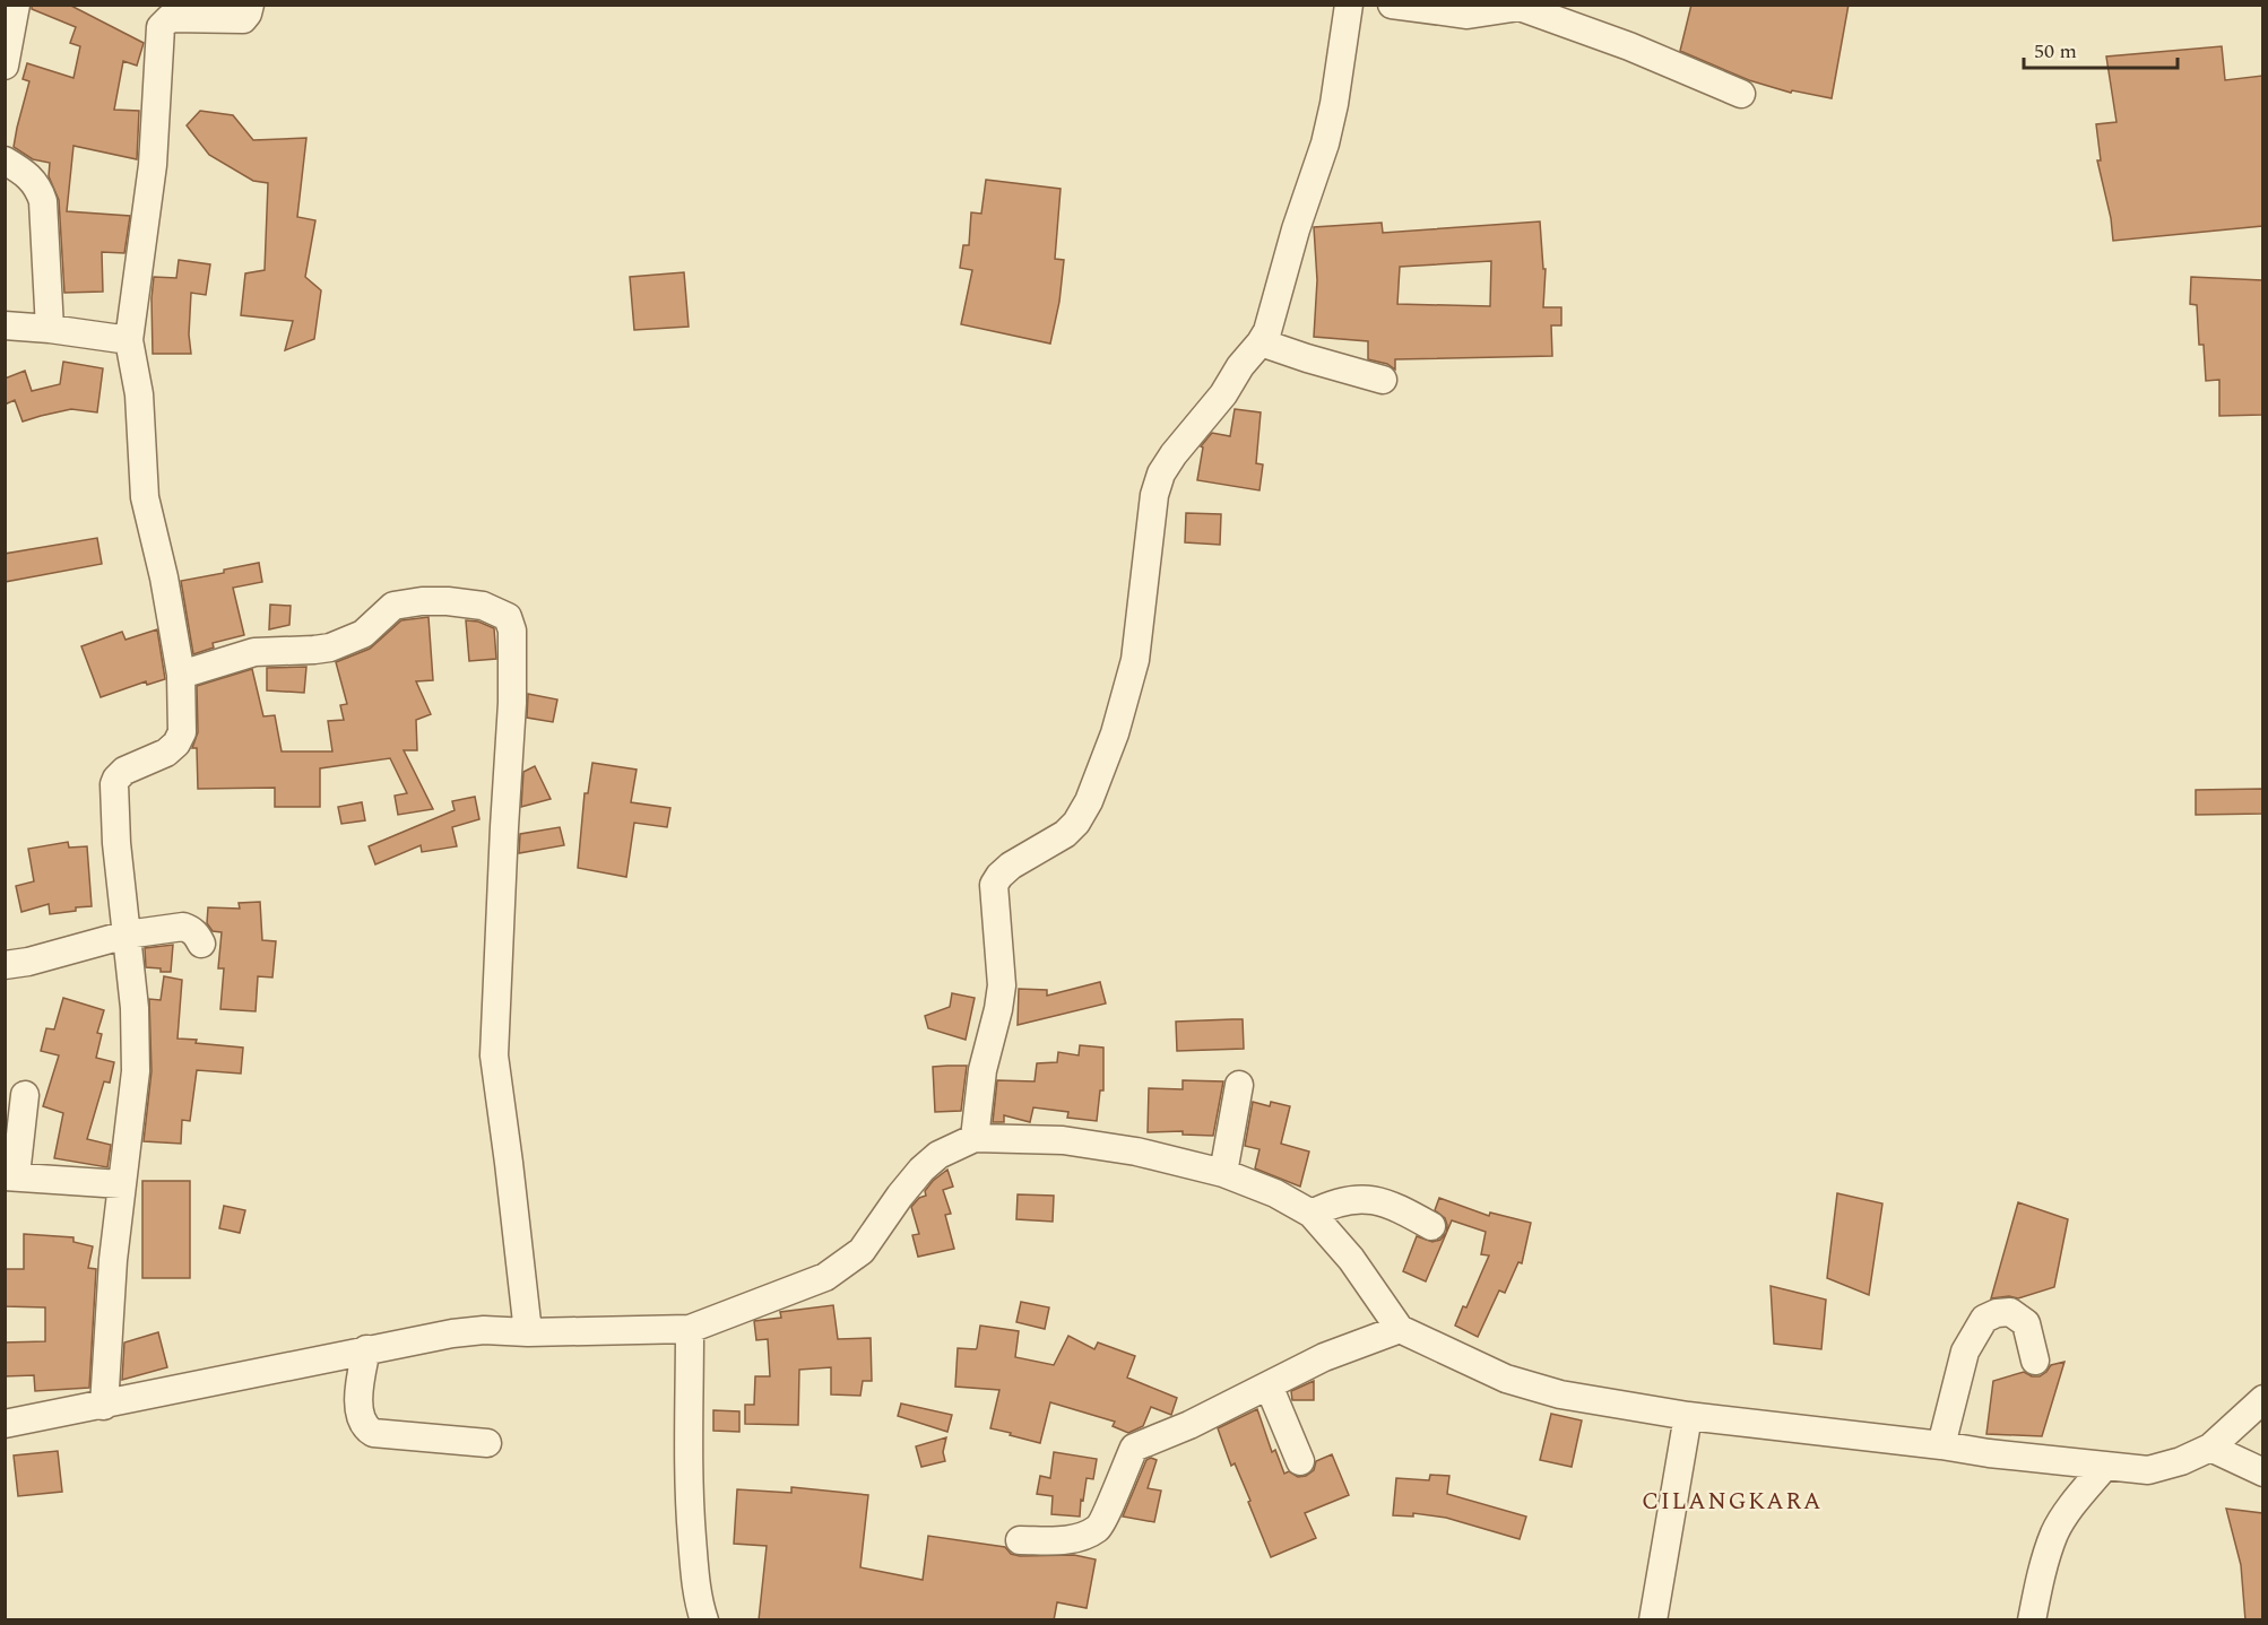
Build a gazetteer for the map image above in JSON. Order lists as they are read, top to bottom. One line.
{"districts":["CILANGKARA"],"scale_bar":"50 m"}
